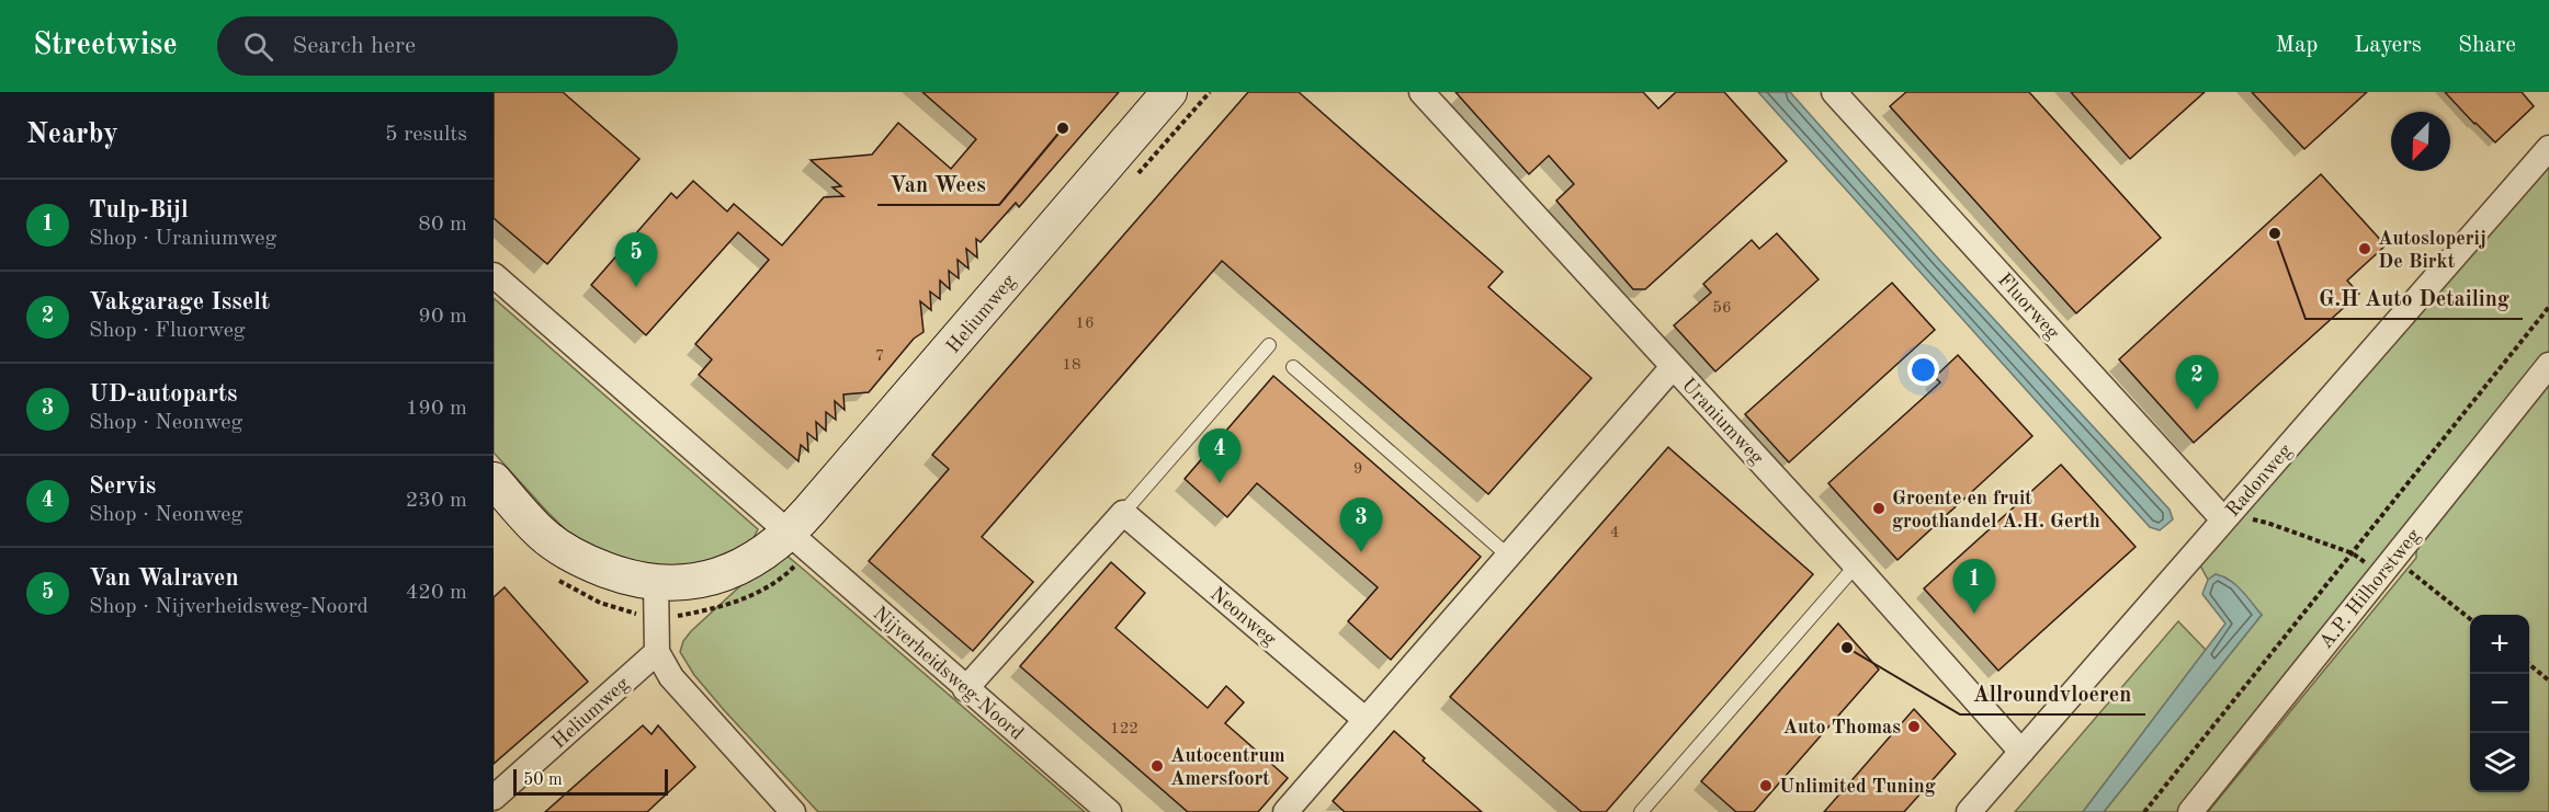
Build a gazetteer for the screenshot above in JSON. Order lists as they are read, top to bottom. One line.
{"streets":{"street":["Fluorweg","Heliumweg","Uraniumweg","Radonweg","A.P. Hilhorstweg","Neonweg","Nijverheidsweg-Noord"]},"crossings":[["Fluorweg","Radonweg"],["Heliumweg","Nijverheidsweg-Noord"],["Uraniumweg","Radonweg"]],"places":["Van Wees","G.H Auto Detailing","Autosloperij De Birkt","Groente en fruit groothandel A.H. Gerth","Allroundvloeren","Auto Thomas","Autocentrum Amersfoort","Unlimited Tuning"],"house_numbers":["56","16","7","18","9","4","122"],"scale_bar":"50 m","north":"bottom left","page":{"header":"Streetwise","search":"Search here","nav":["Map","Layers","Share"],"heading":["Nearby","5 results"],"list":[{"mark":"1","name":"Tulp-Bijl","note":"Shop · Uraniumweg","value":"80 m"},{"mark":"2","name":"Vakgarage Isselt","note":"Shop · Fluorweg","value":"90 m"},{"mark":"3","name":"UD-autoparts","note":"Shop · Neonweg","value":"190 m"},{"mark":"4","name":"Servis","note":"Shop · Neonweg","value":"230 m"},{"mark":"5","name":"Van Walraven","note":"Shop · Nijverheidsweg-Noord","value":"420 m"}],"pins":["5","2","4","3","1"],"map_buttons":["+","−"],"scale":"50 m"}}
